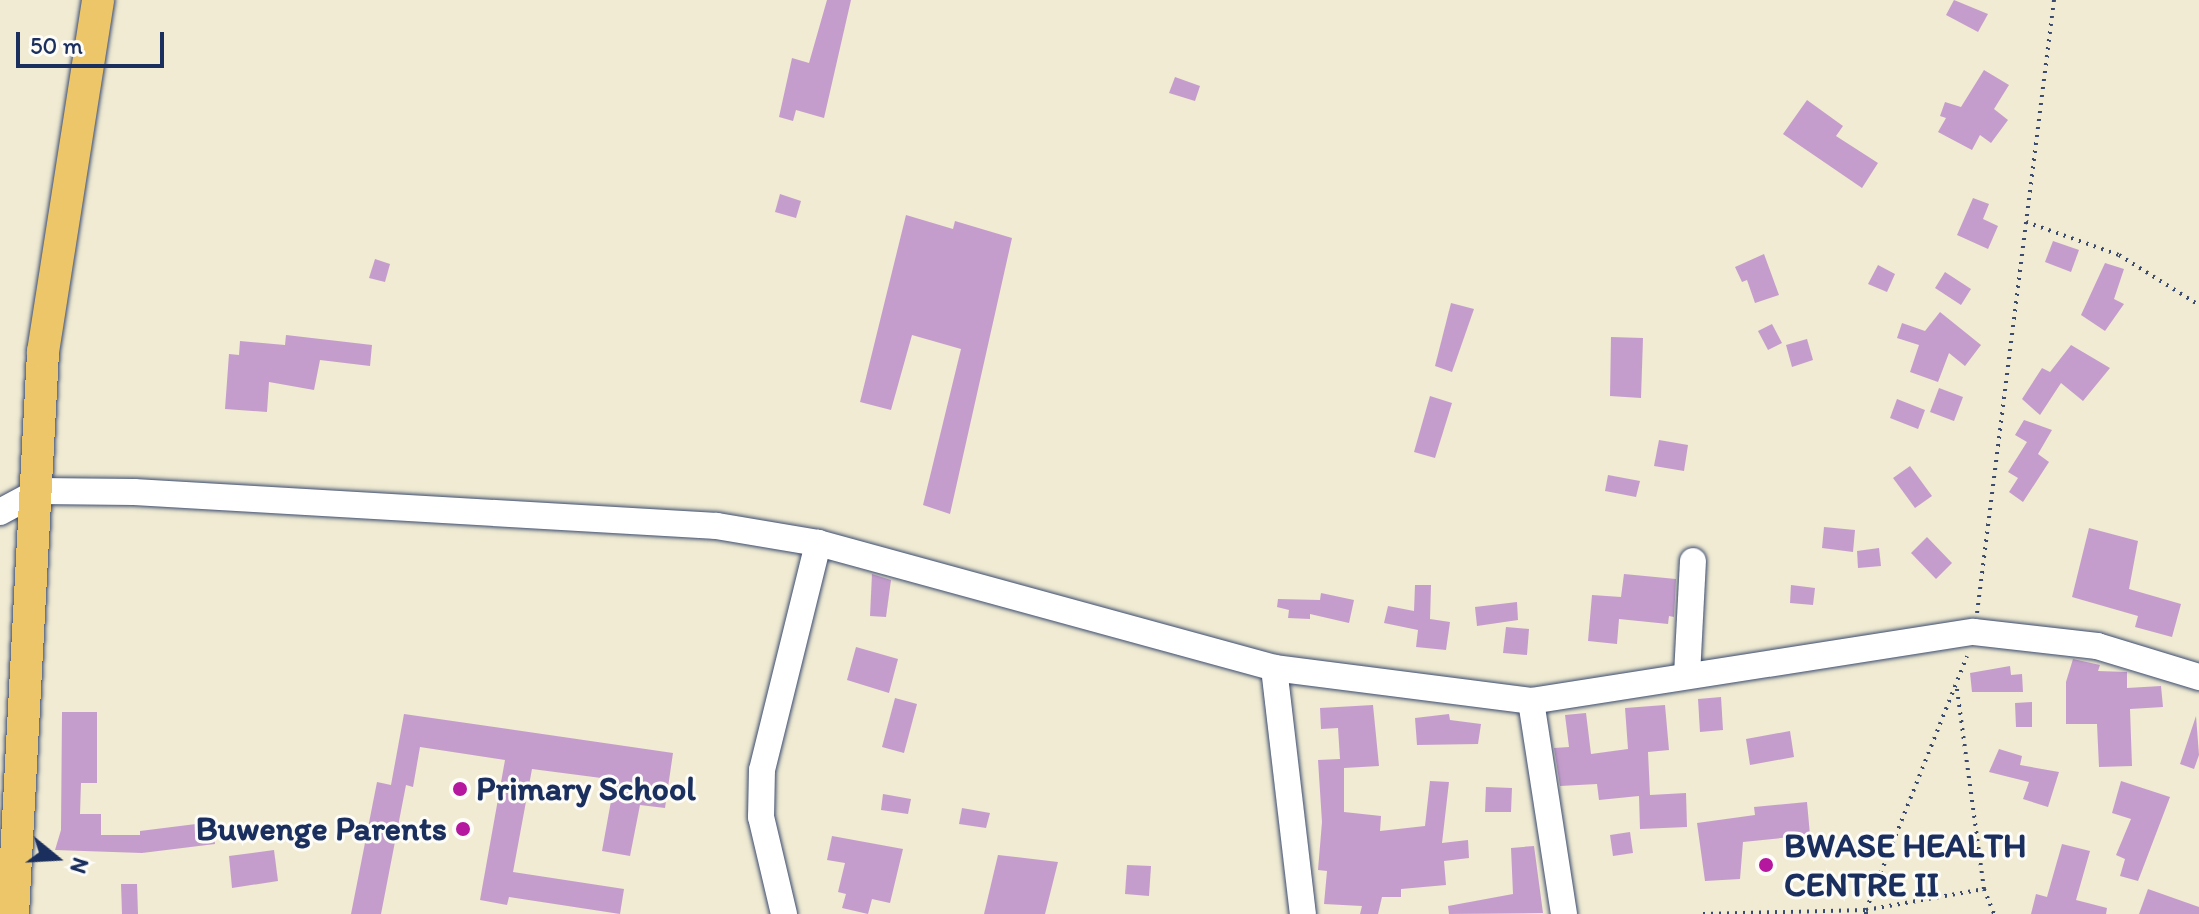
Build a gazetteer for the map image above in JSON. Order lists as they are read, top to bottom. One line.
{"places":["Primary School","Buwenge Parents","BWASE HEALTH CENTRE II"],"scale_bar":"50 m","north":"right"}
